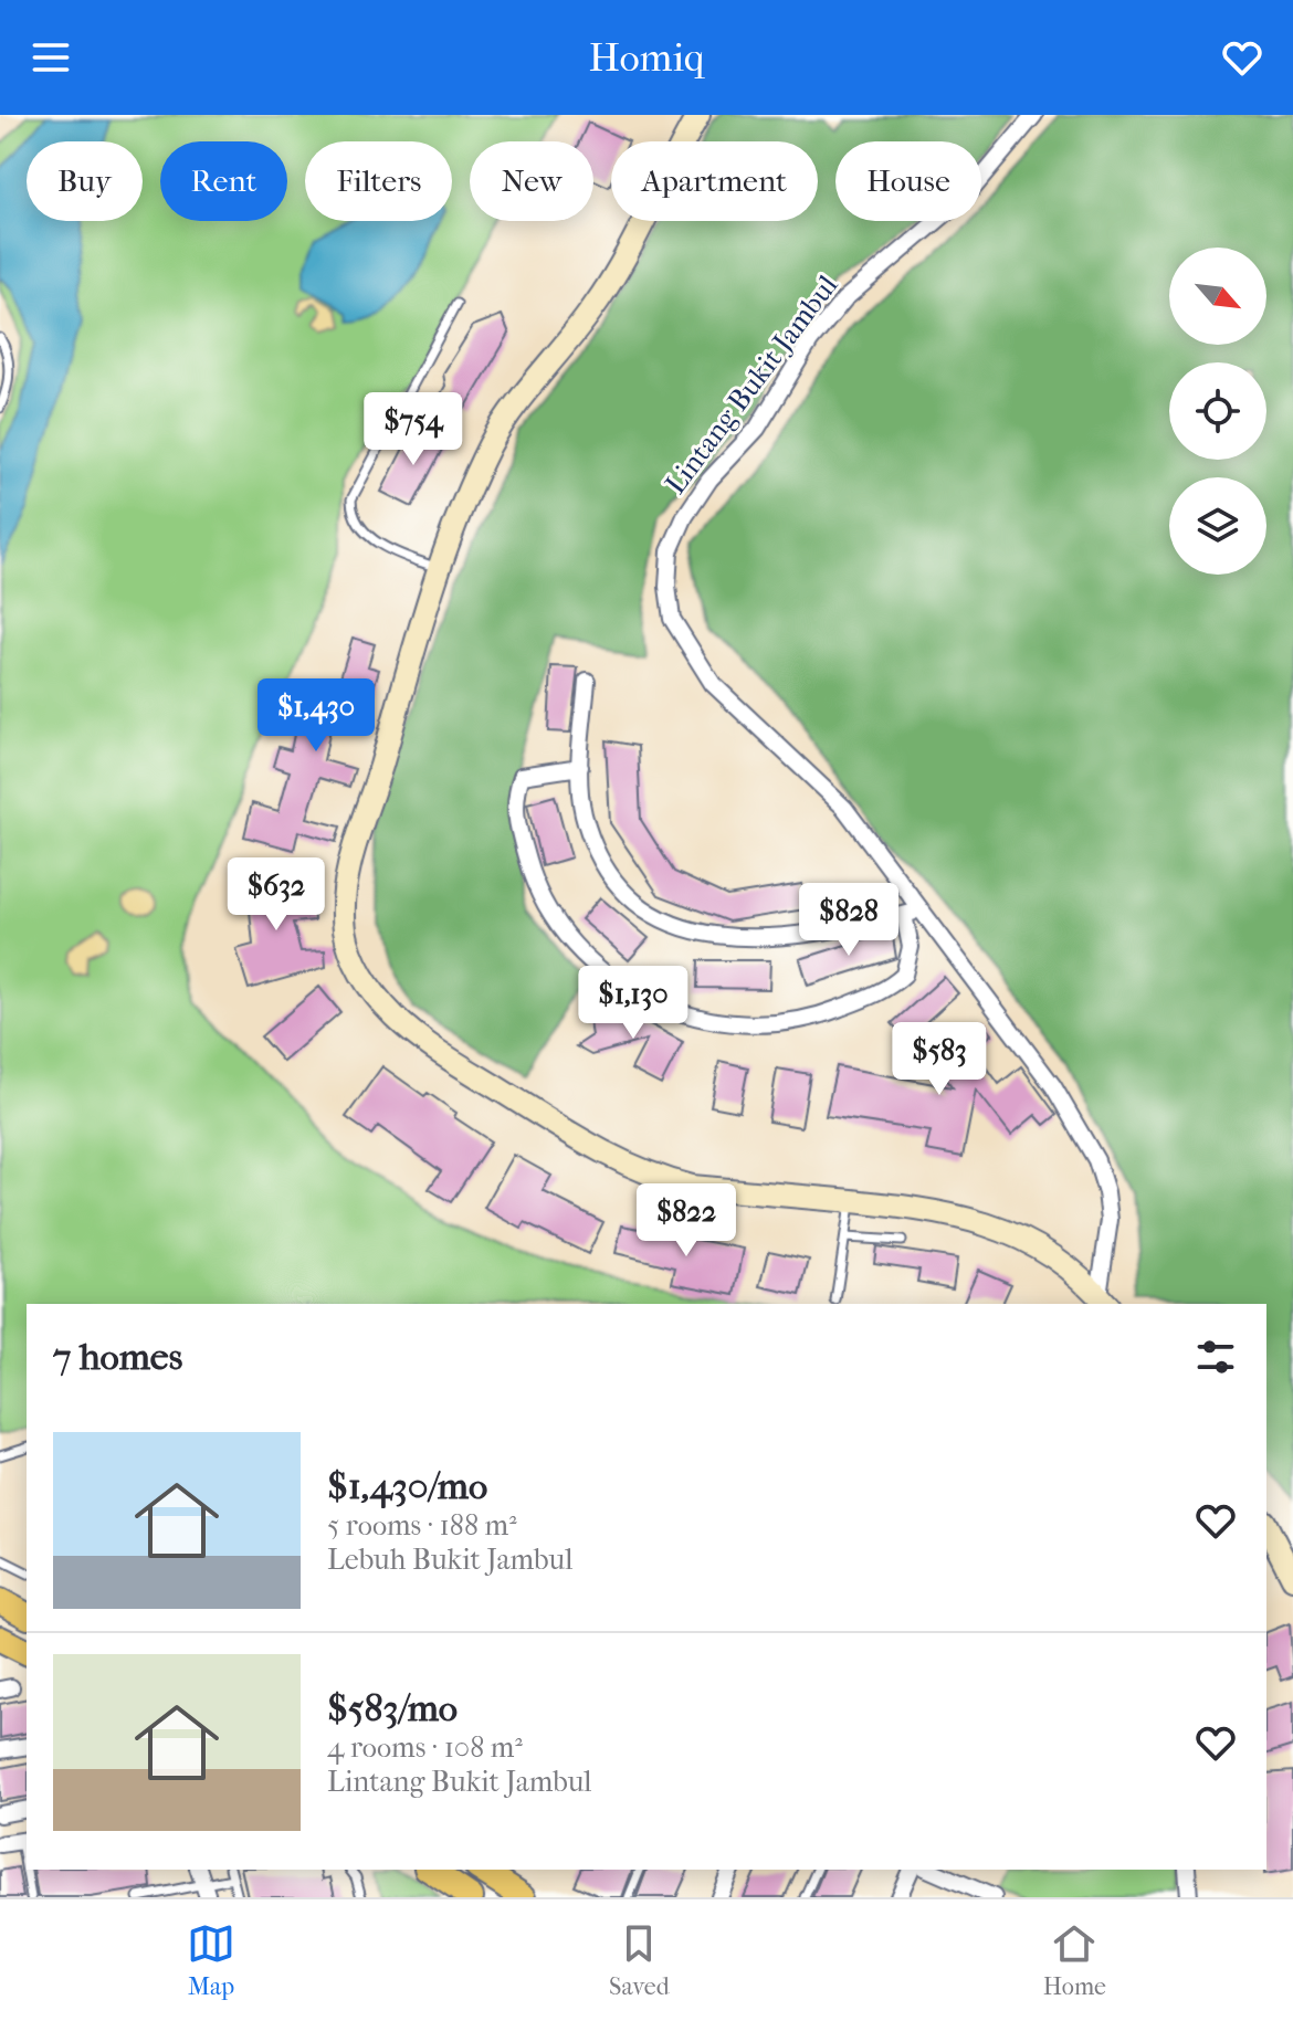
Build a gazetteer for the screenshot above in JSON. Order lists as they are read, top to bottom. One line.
{"streets":{"street":["Lintang Bukit Jambul"]},"north":"bottom right","page":{"header":"Homiq","chip":["Buy","Rent","Filters","New","Apartment","House"],"price":["$754","$1,430","$632","$828","$1,130","$583","$822"],"heading":"7 homes","list":[{"name":"$1,430/mo","note":"5 rooms · 188 m² · Lebuh Bukit Jambul"},{"name":"$583/mo","note":"4 rooms · 108 m² · Lintang Bukit Jambul"}],"tabs":["Map","Saved","Home"]}}
